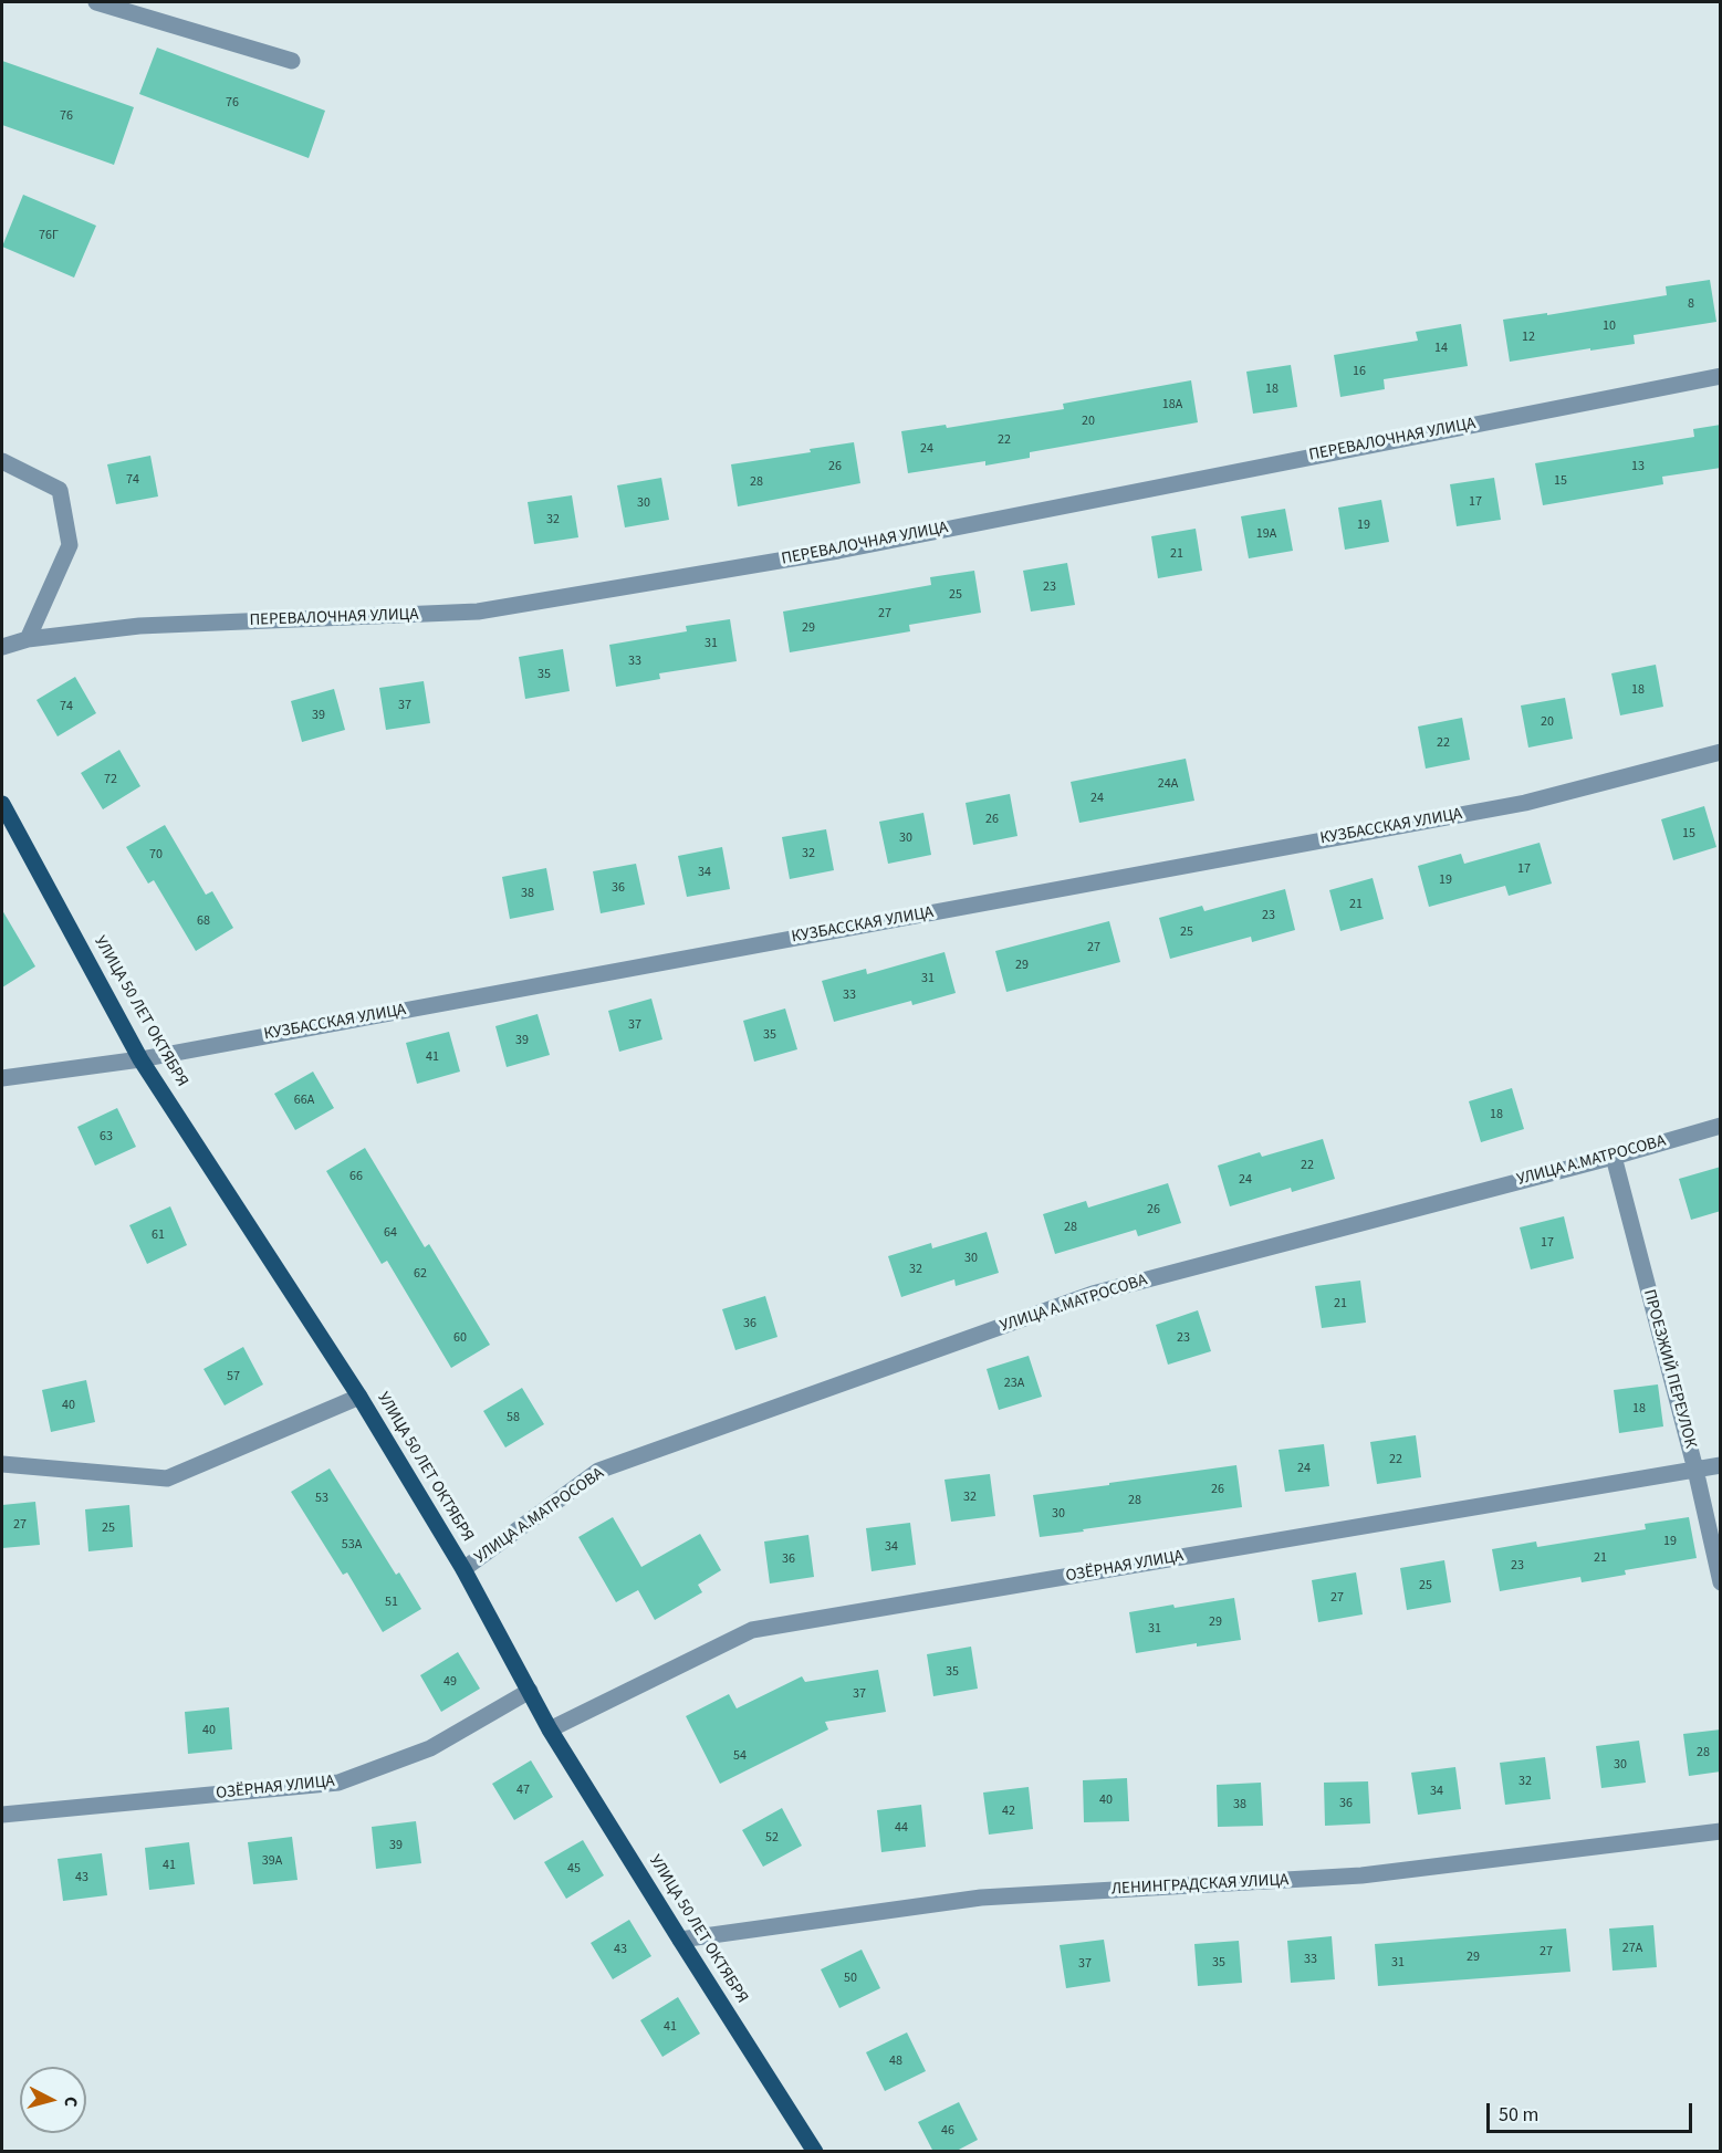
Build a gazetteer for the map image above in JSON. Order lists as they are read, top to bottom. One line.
{"streets":{"main road":["УЛИЦА 50 ЛЕТ ОКТЯБРЯ"],"street":["ПЕРЕВАЛОЧНАЯ УЛИЦА","КУЗБАССКАЯ УЛИЦА","УЛИЦА А.МАТРОСОВА","ПРОЕЗЖИЙ ПЕРЕУЛОК","ОЗЁРНАЯ УЛИЦА","ЛЕНИНГРАДСКАЯ УЛИЦА"]},"crossings":[["КУЗБАССКАЯ УЛИЦА","УЛИЦА 50 ЛЕТ ОКТЯБРЯ"],["УЛИЦА 50 ЛЕТ ОКТЯБРЯ","УЛИЦА А.МАТРОСОВА"],["УЛИЦА 50 ЛЕТ ОКТЯБРЯ","ОЗЁРНАЯ УЛИЦА"],["УЛИЦА 50 ЛЕТ ОКТЯБРЯ","ЛЕНИНГРАДСКАЯ УЛИЦА"],["УЛИЦА А.МАТРОСОВА","ПРОЕЗЖИЙ ПЕРЕУЛОК"],["ПРОЕЗЖИЙ ПЕРЕУЛОК","ОЗЁРНАЯ УЛИЦА"]],"house_numbers":["76","76","76Г","8","10","12","14","16","18","18А","20","22","24","26","13","74","15","28","17","30","32","19","19А","21","23","25","27","29","31","33","35","18","37","74","39","20","22","72","24А","24","26","15","30","32","70","17","34","19","36","38","21","23","68","25","27","29","31","33","37","35","39","41","66А","18","63","22","66","24","26","28","64","61","17","30","32","62","21","36","60","23","57","23А","40","18","58","22","24","26","32","53","28","30","27","25","19","53А","34","21","36","23","25","27","51","29","31","35","49","37","40","28","54","30","32","47","34","40","36","38","42","44","52","39","39А","41","45","43","27А","43","27","29","33","35","31","37","50","41","48","46"],"scale_bar":"50 m","north":"right"}
